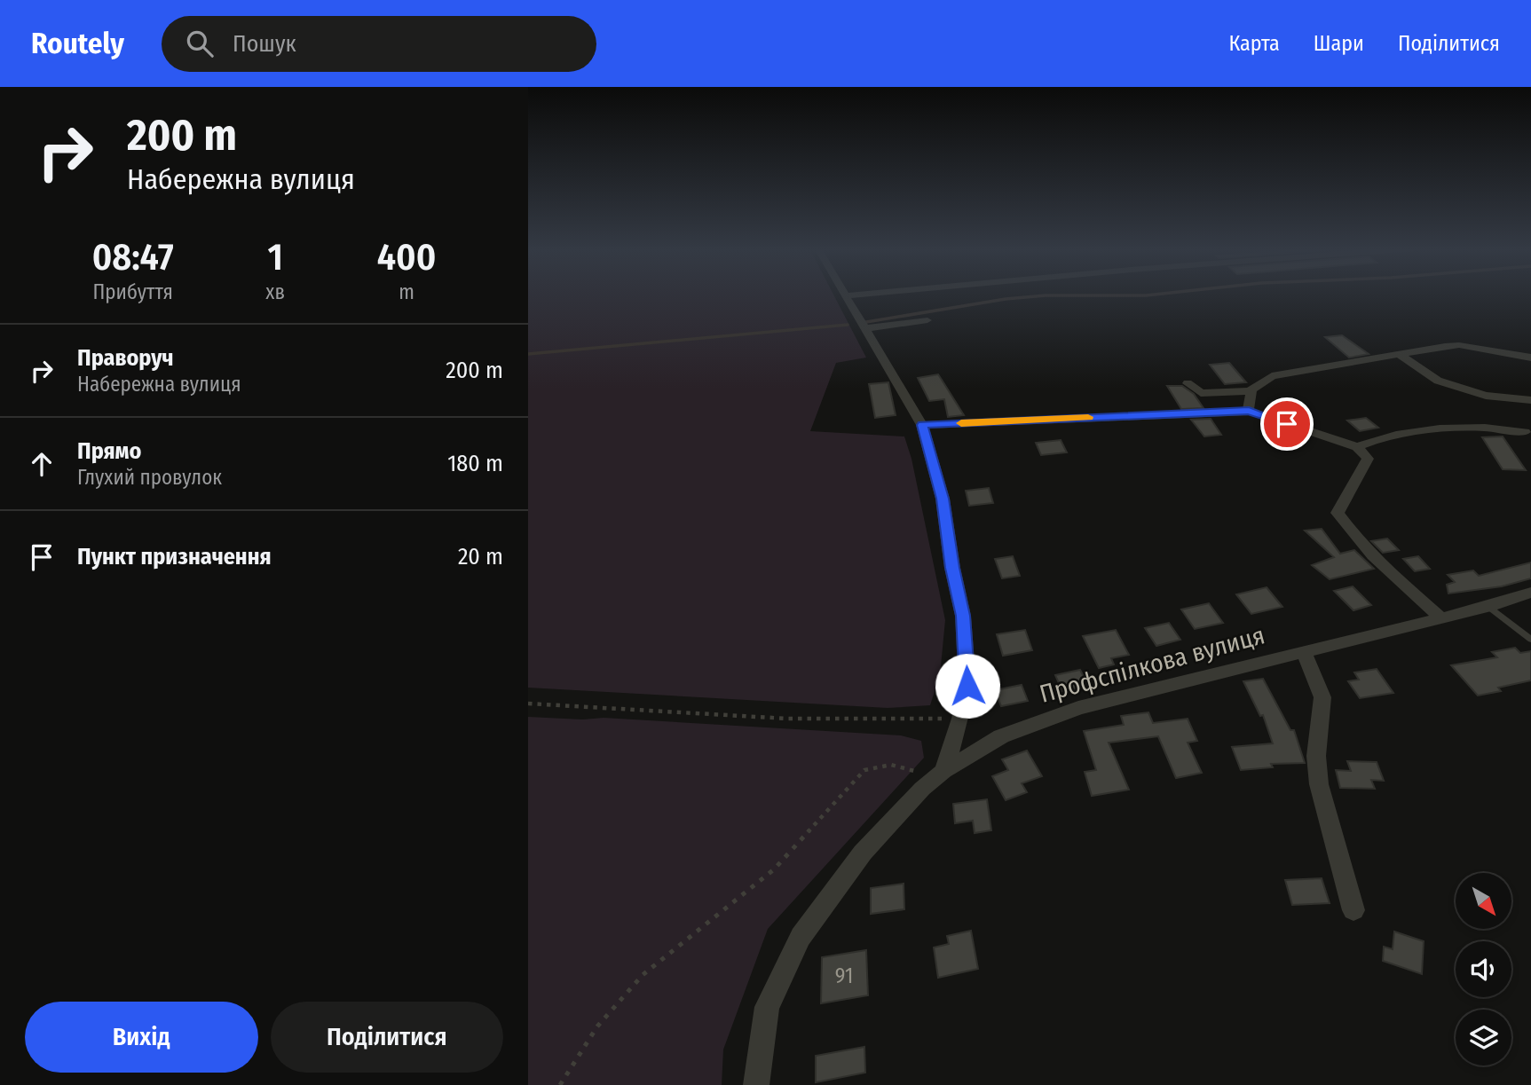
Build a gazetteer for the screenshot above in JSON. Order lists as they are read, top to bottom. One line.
{"streets":{"street":["Профспілкова вулиця"]},"house_numbers":["91"],"north":"bottom right","page":{"header":"Routely","search":"Пошук","nav":["Карта","Шари","Поділитися"],"turn":["200 m","Набережна вулиця"],"eta":["08:47","Прибуття","1","хв","400","m"],"list":[{"name":"Праворуч","note":"Набережна вулиця","value":"200 m"},{"name":"Прямо","note":"Глухий провулок","value":"180 m"},{"name":"Пункт призначення","value":"20 m"}],"buttons":["Вихід","Поділитися"]}}
